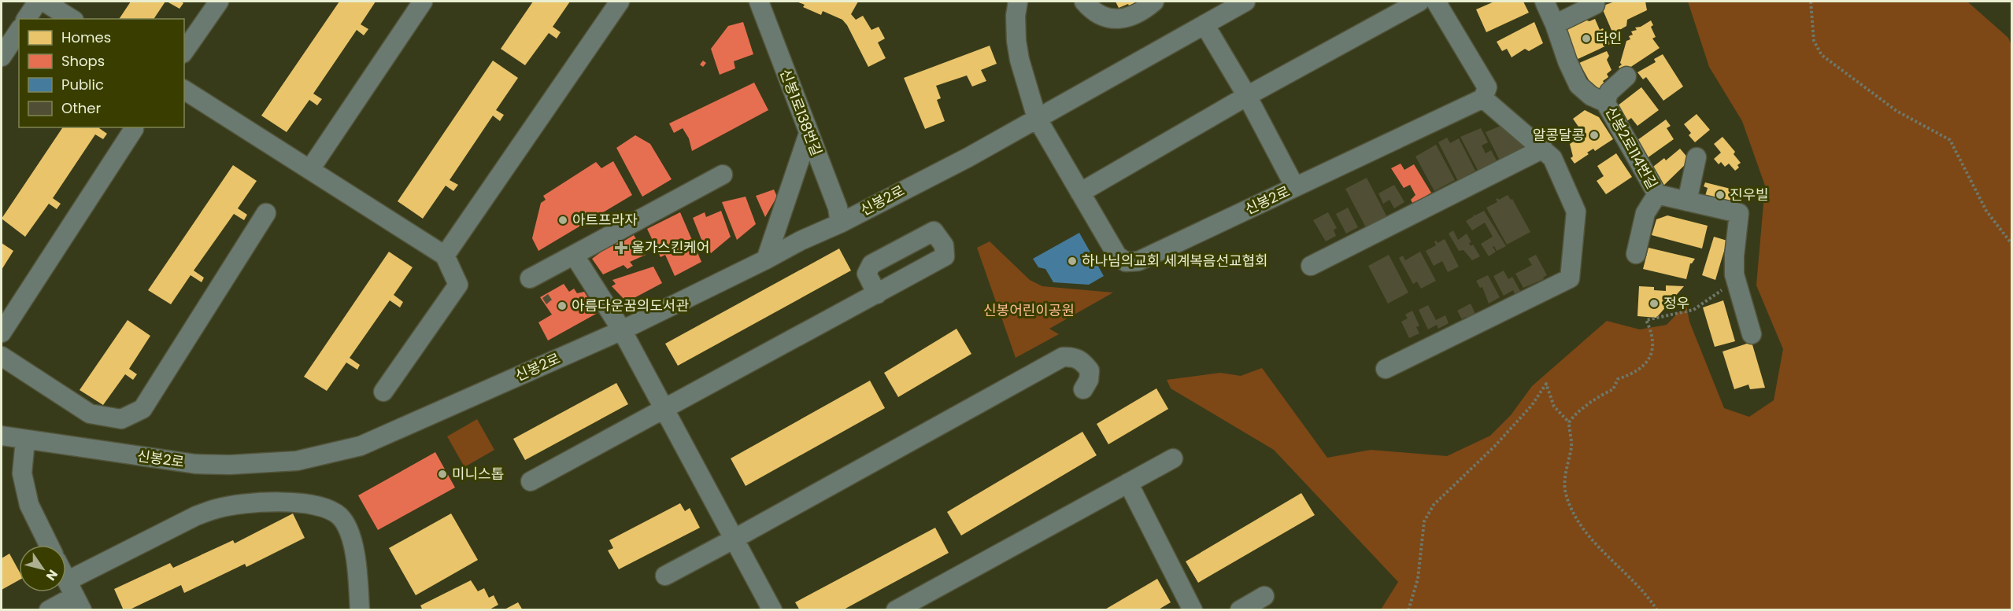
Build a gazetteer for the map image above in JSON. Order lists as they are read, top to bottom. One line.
{"streets":{"street":["신봉1로138번길","신봉2로114번길","신봉2로"]},"crossings":[["신봉1로138번길","신봉2로"]],"parks":["신봉어린이공원"],"places":{"other":["다인","알콩달콩","진우빌","아트프라자","하나님의교회 세계복음선교협회","정우","아름다운꿈의도서관","미니스톱"],"health":["올가스킨케어"]},"legend":["Homes","Shops","Public","Other"],"north":"bottom right"}
